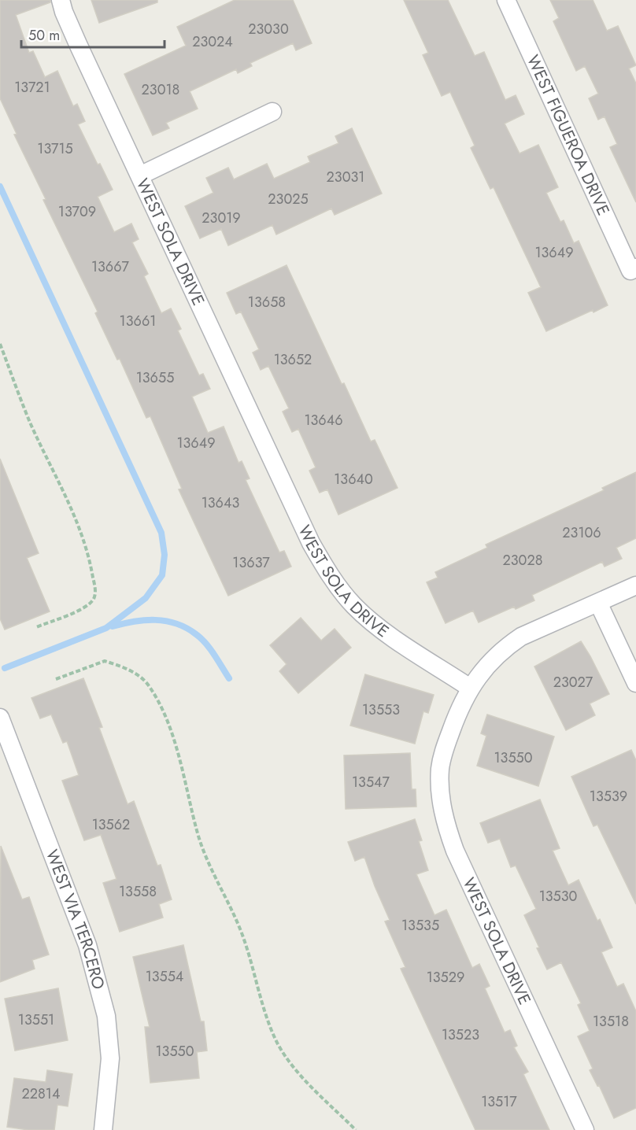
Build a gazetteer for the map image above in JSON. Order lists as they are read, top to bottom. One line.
{"streets":{"street":["WEST FIGUEROA DRIVE","WEST SOLA DRIVE","WEST VIA TERCERO"]},"house_numbers":["23030","23024","13721","23018","13715","23031","23025","13709","23019","13649","13667","13658","13661","13652","13655","13646","13649","13640","13643","23106","23028","13637","23027","13553","13550","13547","13539","13562","13558","13530","13535","13554","13529","13551","13518","13523","13550","22814","13517"],"scale_bar":"50 m"}
